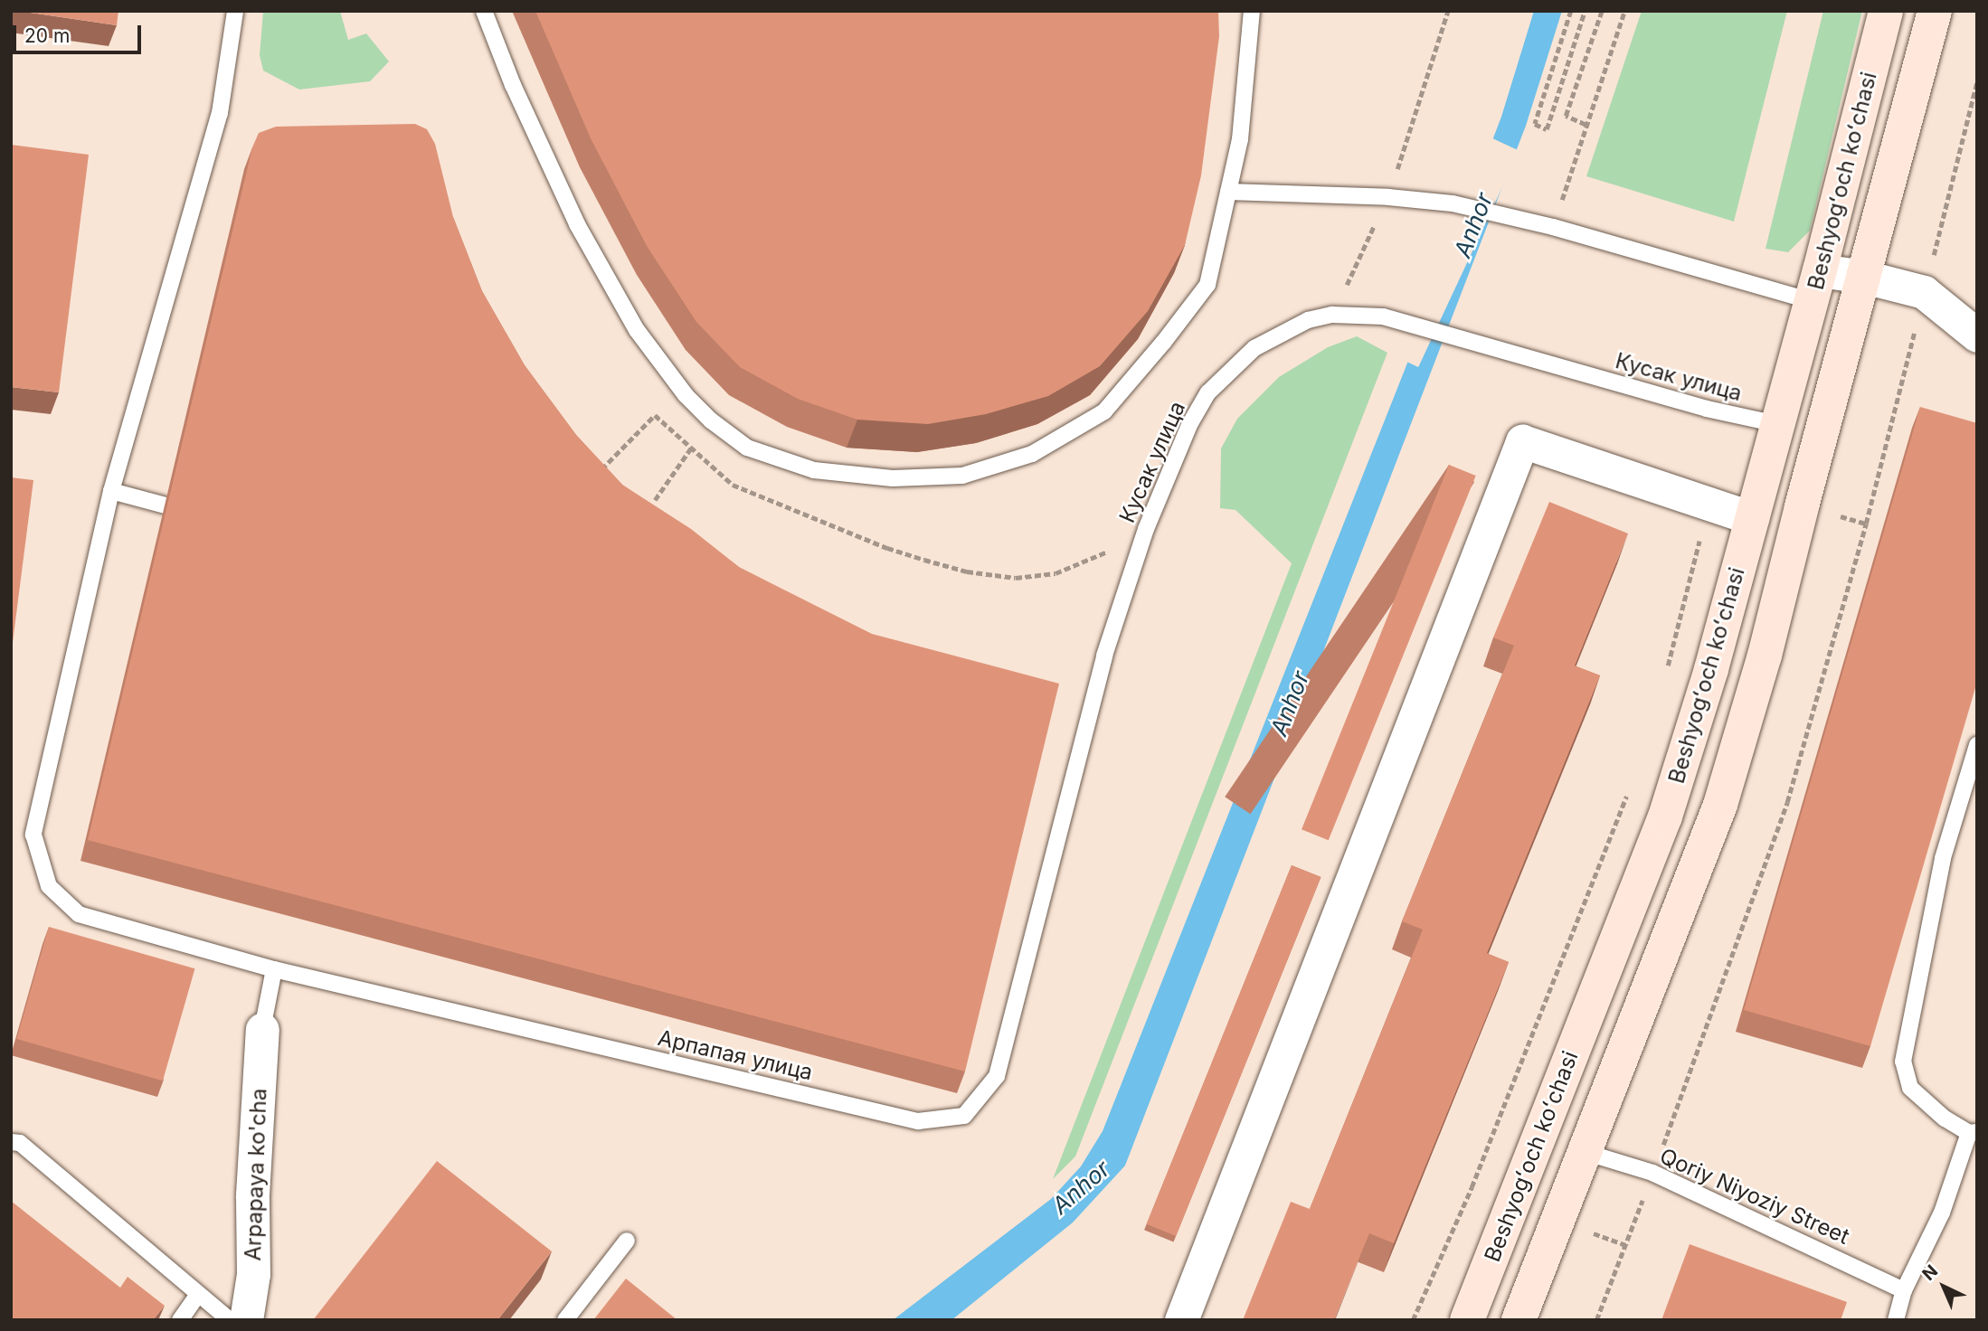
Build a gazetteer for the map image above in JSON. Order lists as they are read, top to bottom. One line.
{"streets":{"main road":["Beshyogʻoch koʻchasi"],"street":["Arpapaya ko'cha"],"lane":["Кусак улица","Арпапая улица","Qoriy Niyoziy Street"]},"crossings":[["Beshyogʻoch koʻchasi","Кусак улица"],["Beshyogʻoch koʻchasi","Qoriy Niyoziy Street"],["Кусак улица","Арпапая улица"]],"water":["Anhor"],"scale_bar":"20 m","north":"top left"}
